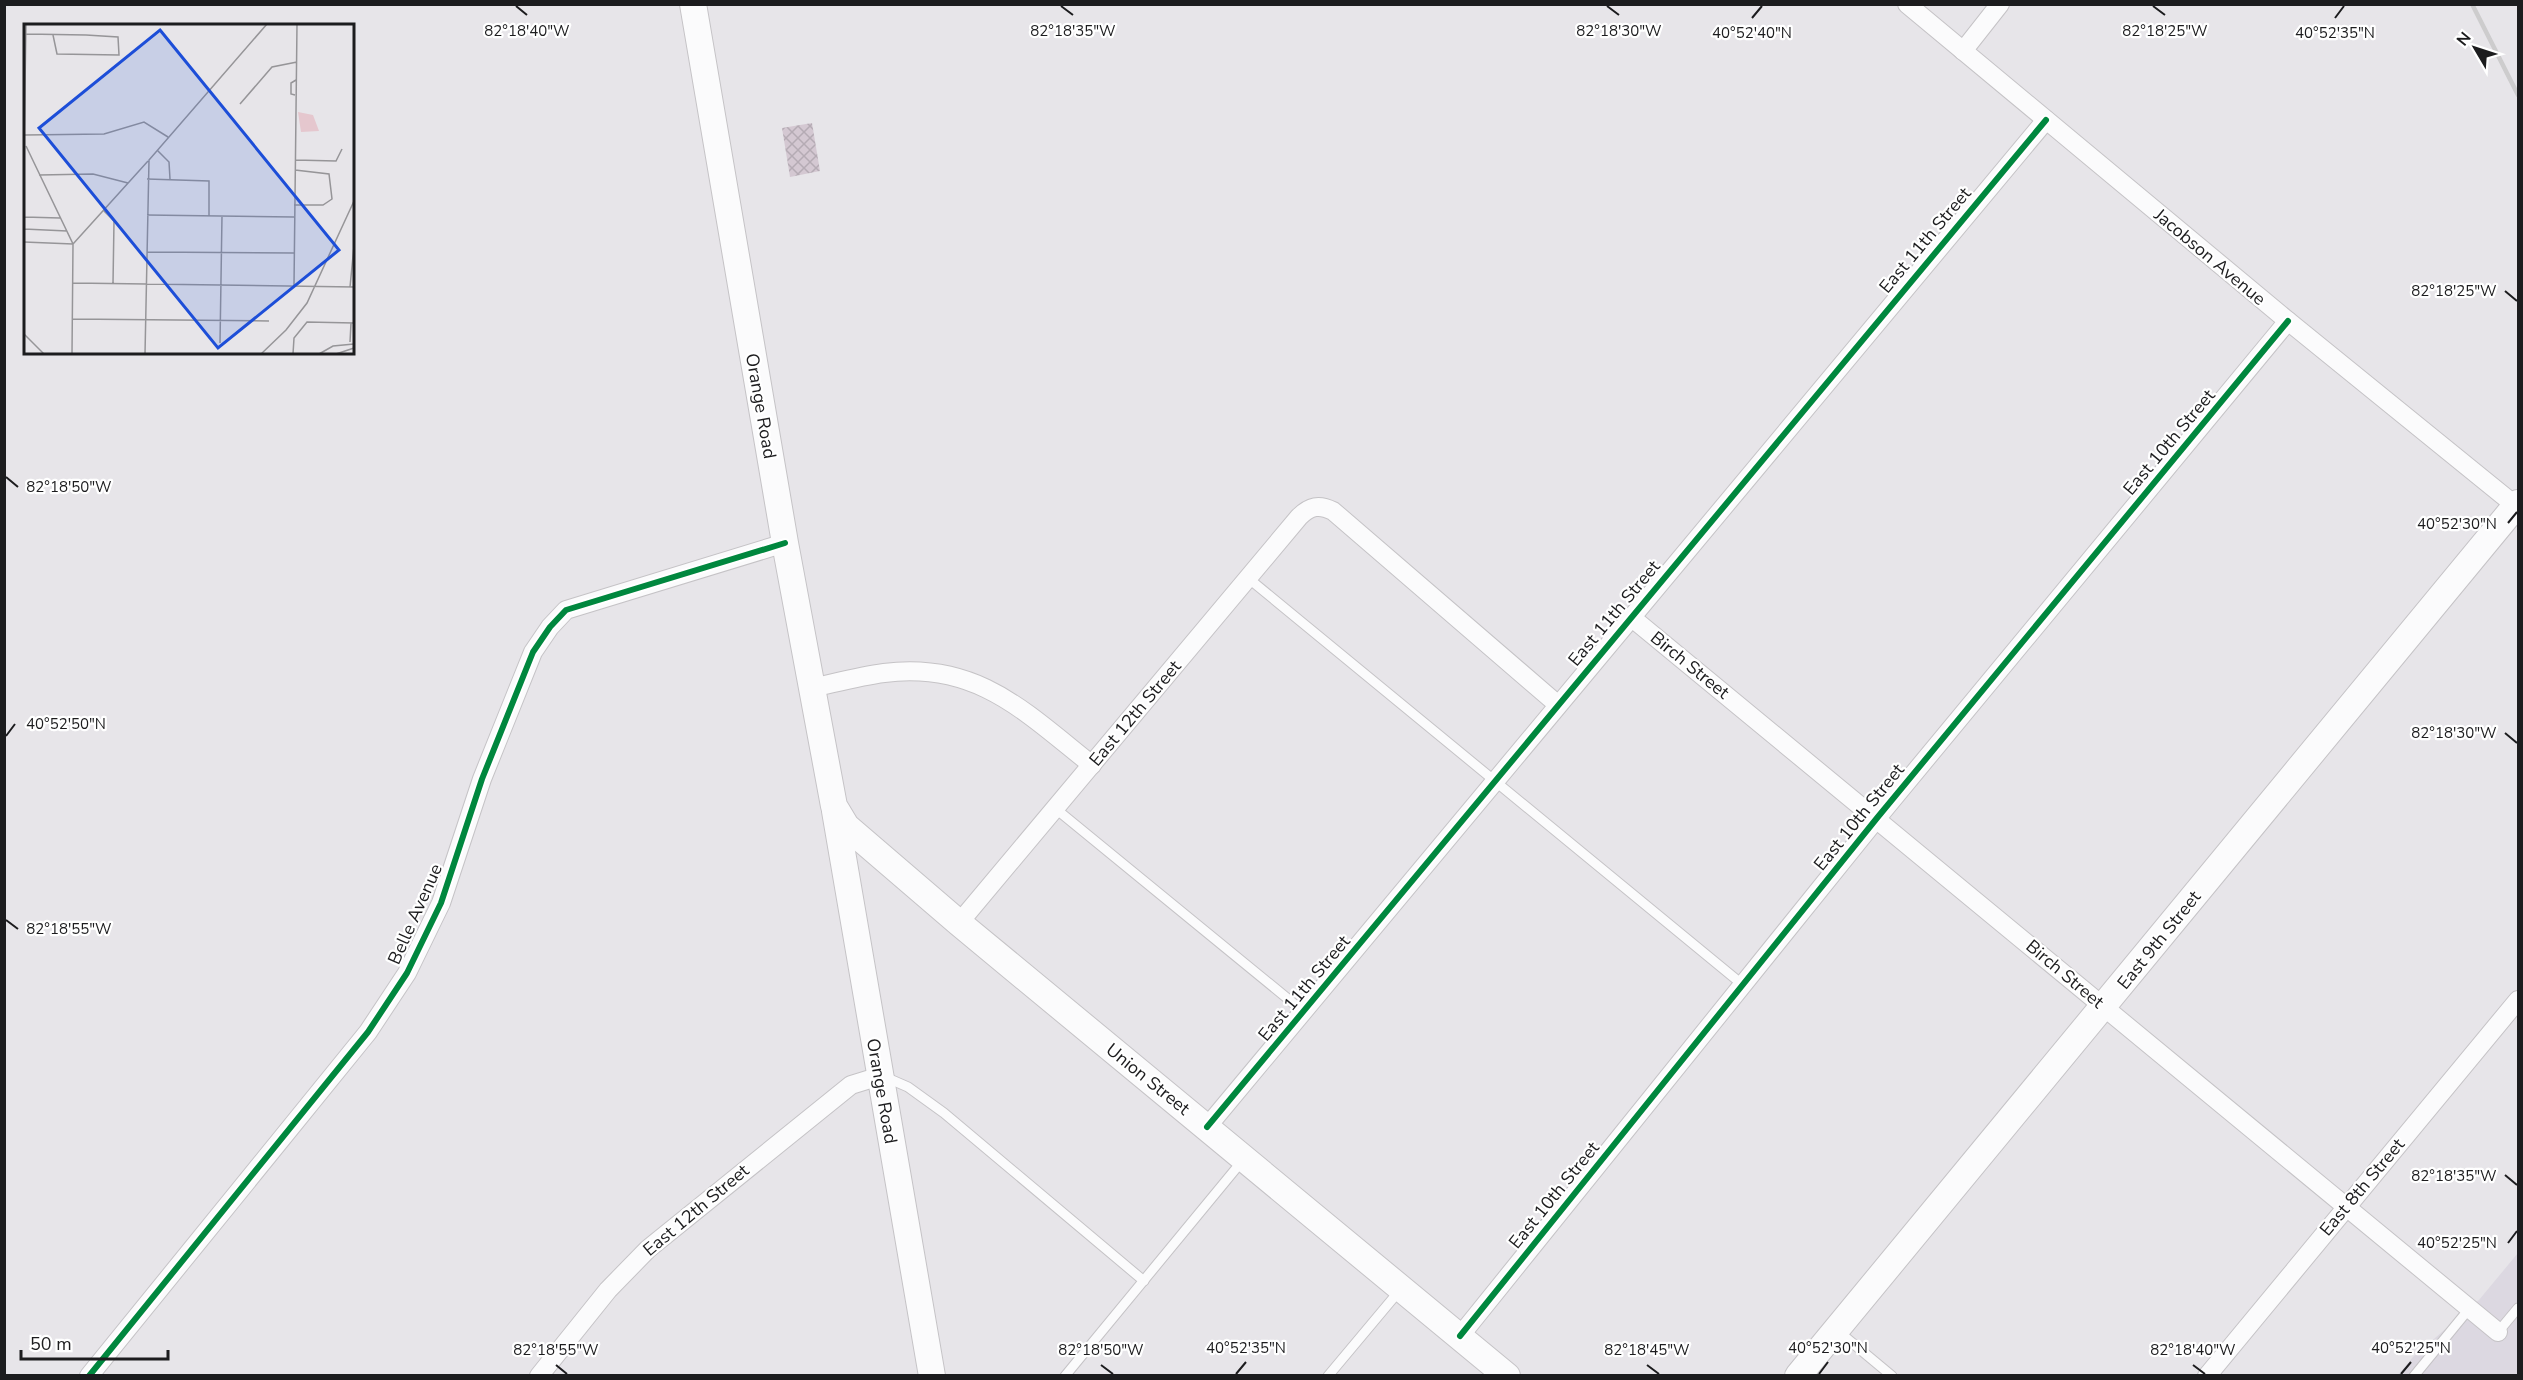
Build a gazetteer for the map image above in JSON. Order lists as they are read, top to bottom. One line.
{"streets":{"street":["East 11th Street","Jacobson Avenue","Orange Road","East 10th Street","Birch Street","East 12th Street","Belle Avenue","East 9th Street","Union Street","East 8th Street"]},"crossings":[["East 11th Street","Jacobson Avenue"],["East 11th Street","Birch Street"],["East 11th Street","East 12th Street"],["East 11th Street","Union Street"],["Jacobson Avenue","East 10th Street"],["Jacobson Avenue","East 9th Street"],["Orange Road","East 12th Street"],["Orange Road","Belle Avenue"],["Orange Road","Union Street"],["East 10th Street","Birch Street"],["East 10th Street","Union Street"],["Birch Street","East 9th Street"],["Birch Street","East 8th Street"],["East 12th Street","Union Street"]],"scale_bar":"50 m","north":"top left","coordinates":["82°18'25\"W","82°18'40\"W","82°18'35\"W","82°18'30\"W","40°52'40\"N","40°52'35\"N","82°18'50\"W","40°52'30\"N","40°52'50\"N","82°18'55\"W","40°52'25\"N","82°18'45\"W"]}
